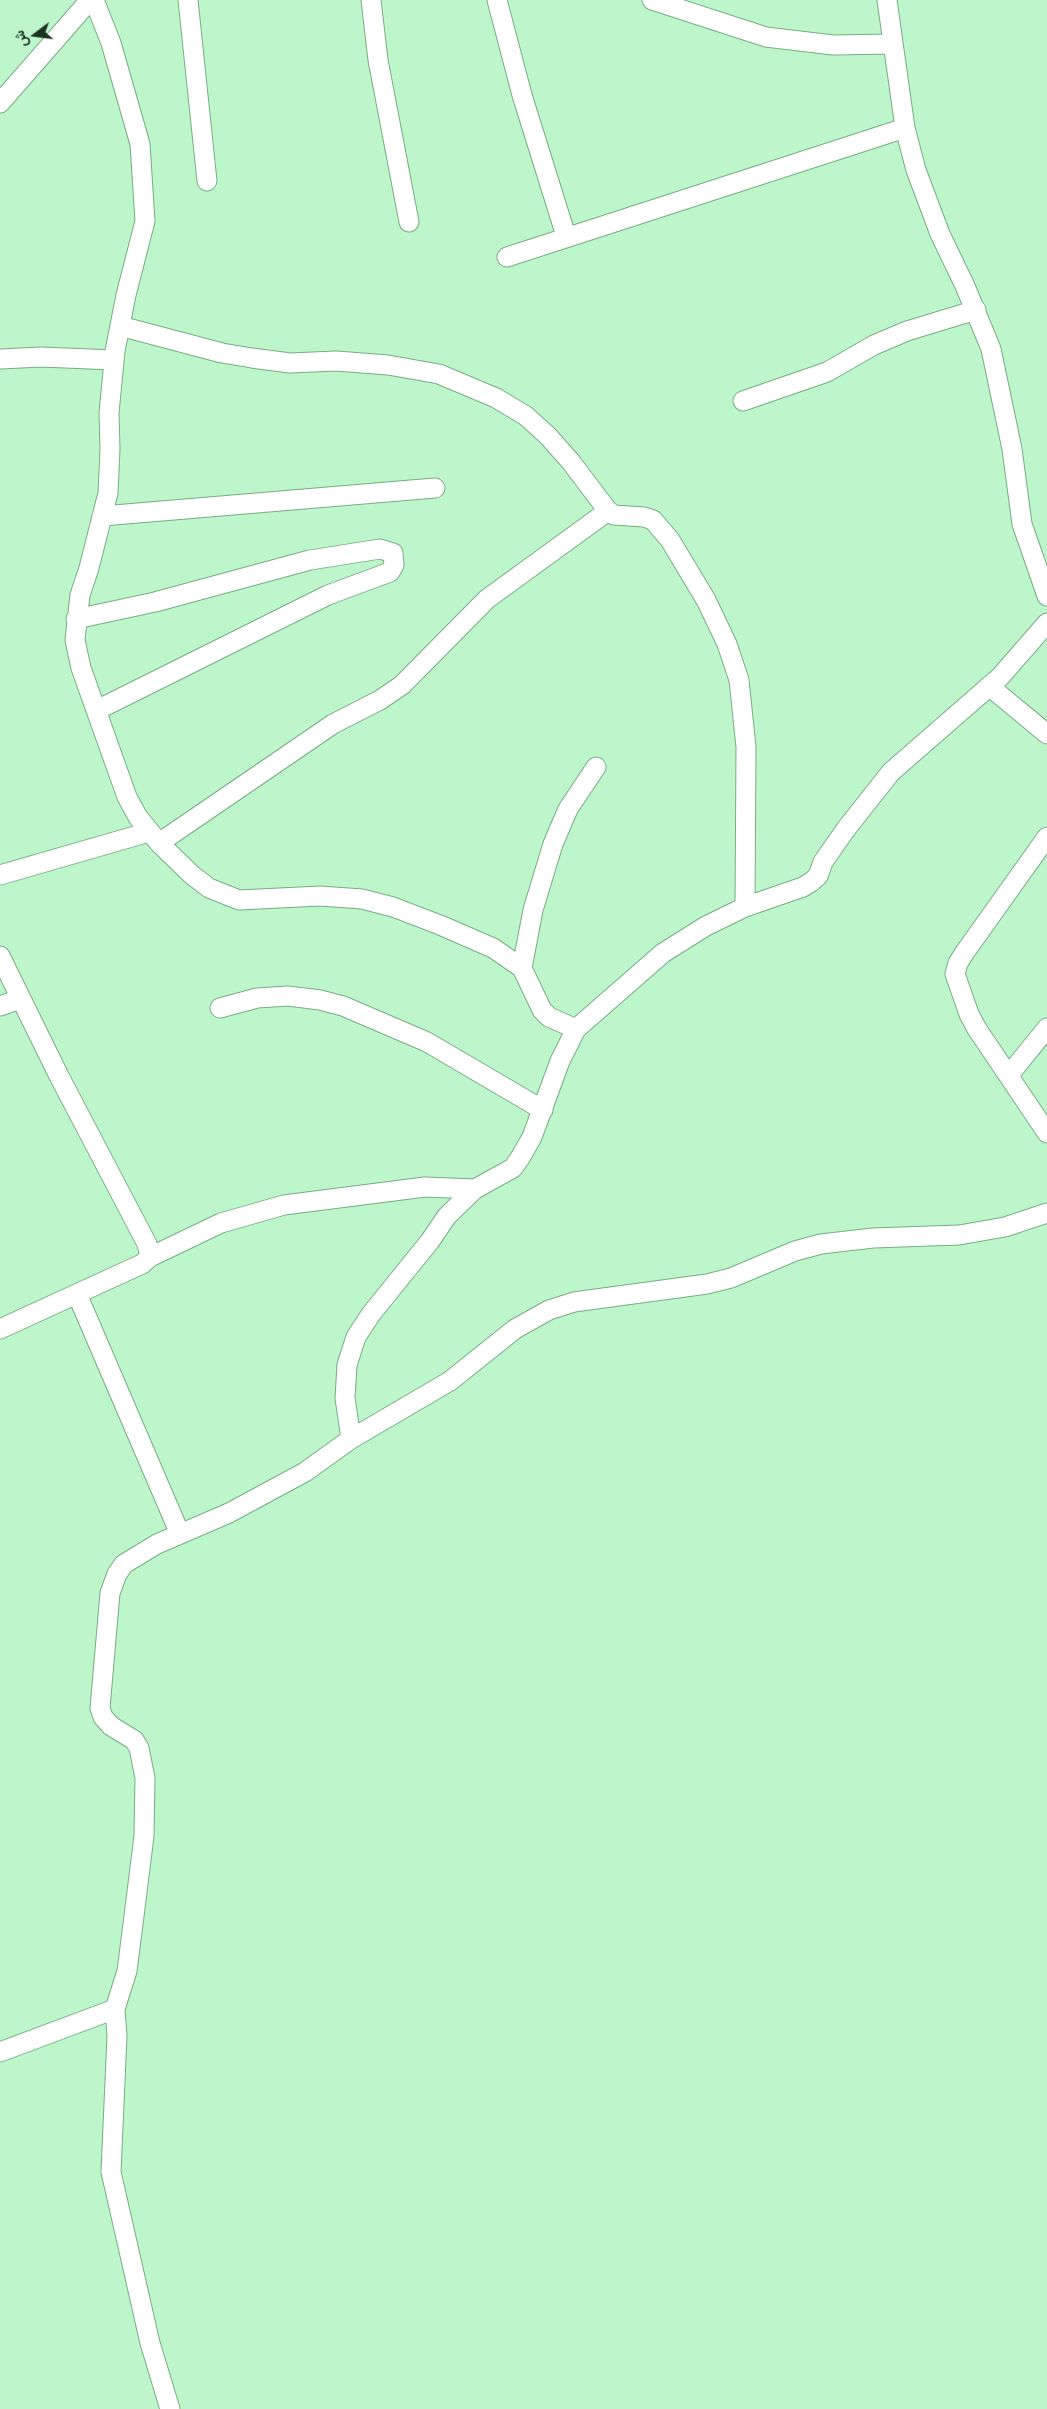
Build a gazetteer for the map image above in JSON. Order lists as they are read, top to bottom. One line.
{"north":"left"}
